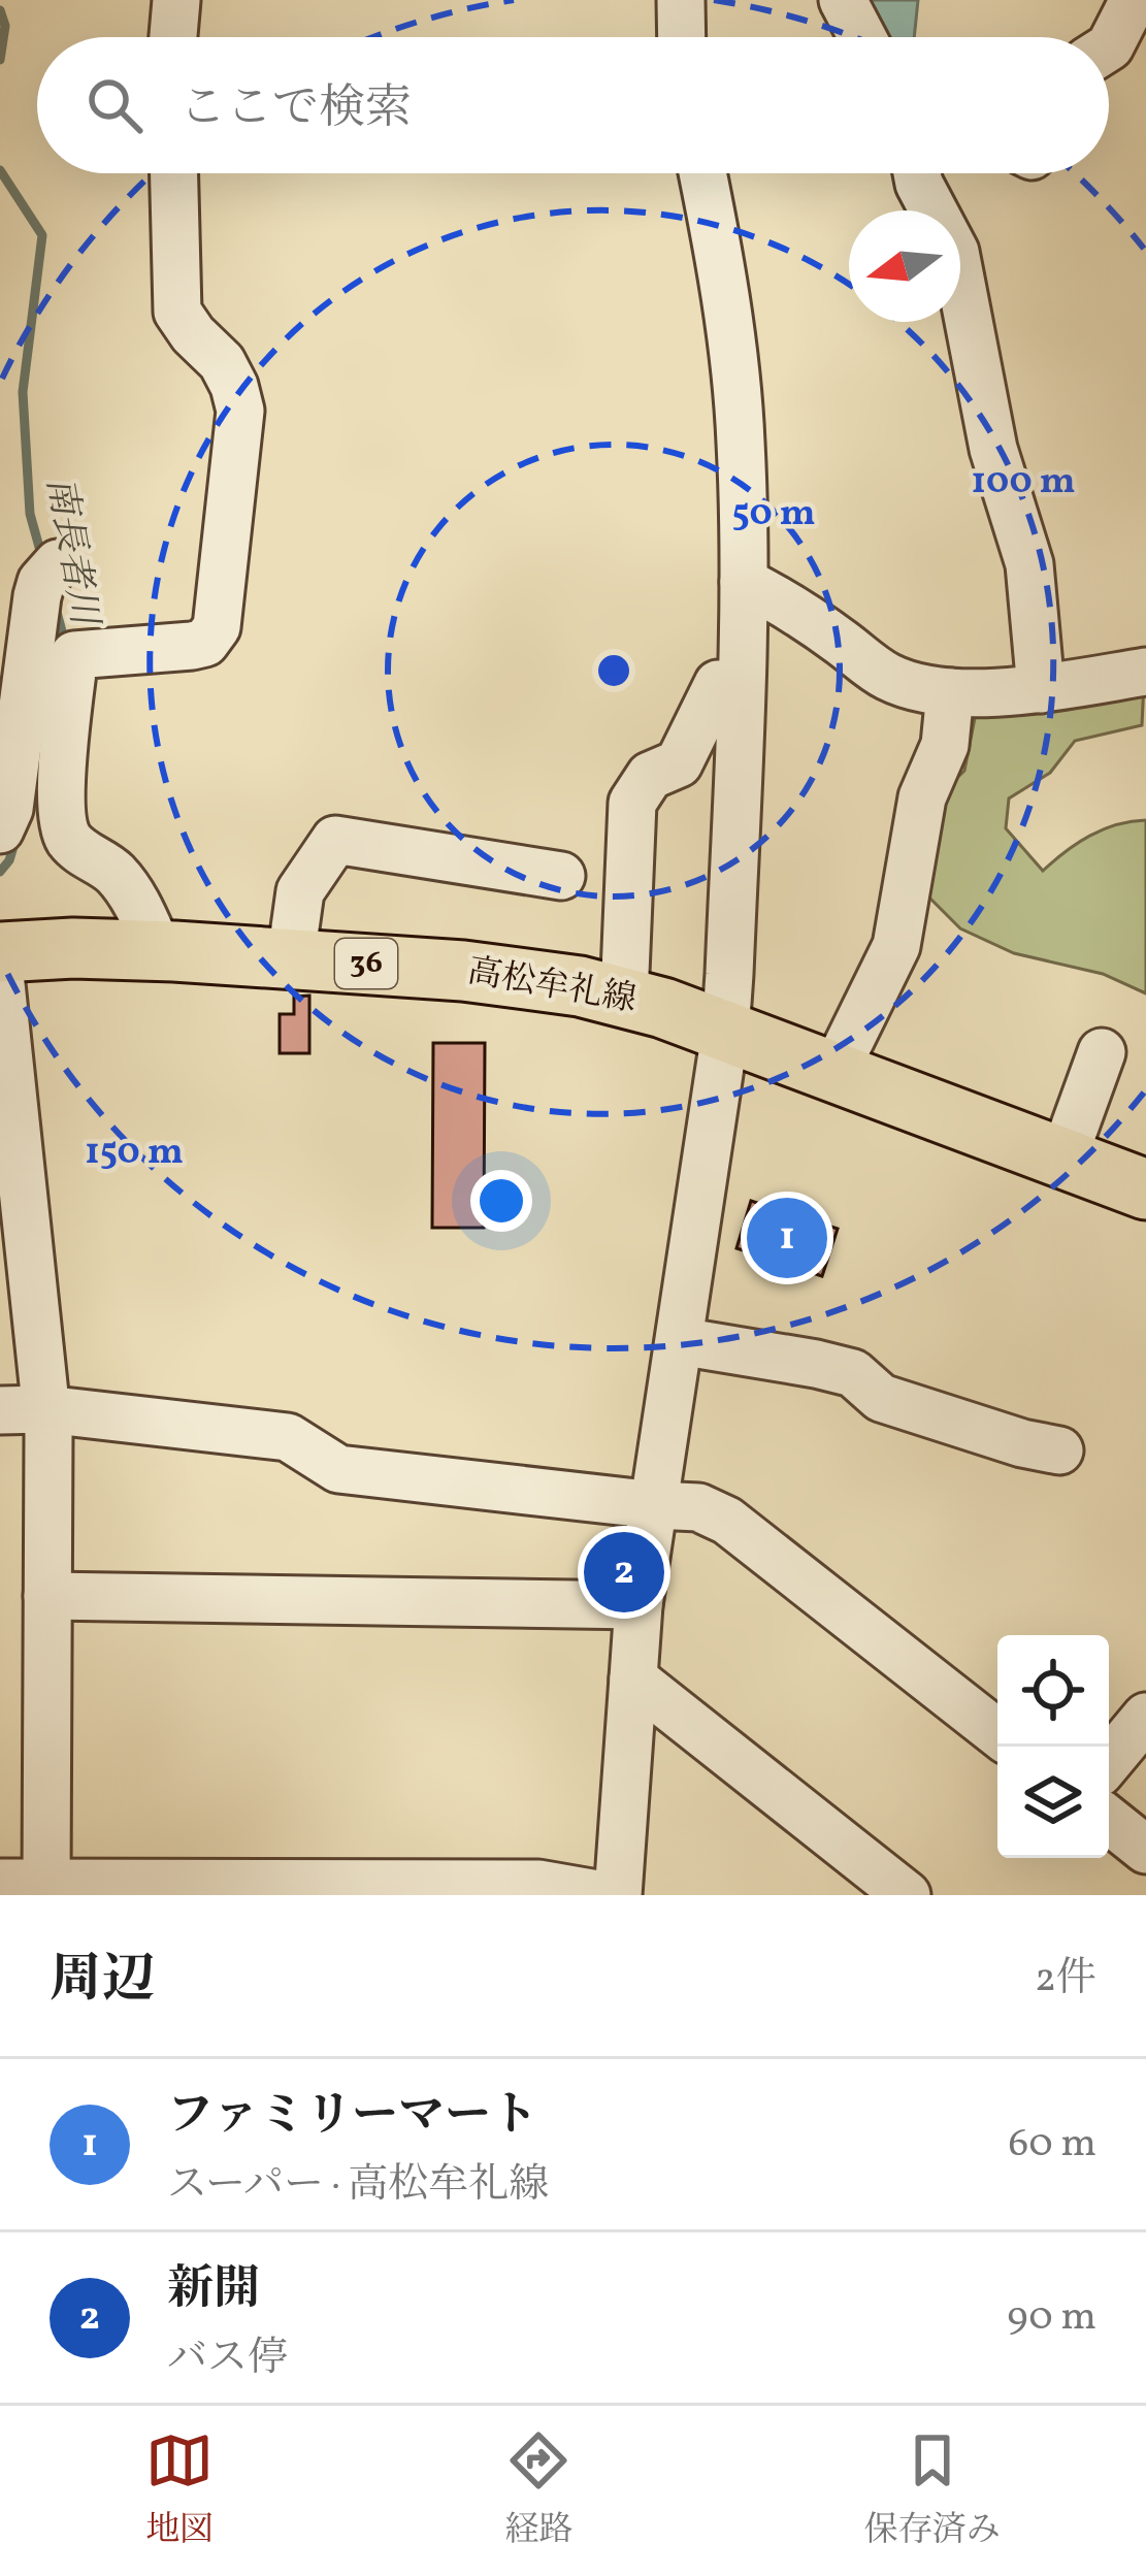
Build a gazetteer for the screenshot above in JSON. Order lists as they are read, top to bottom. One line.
{"streets":{"main road":["36","高松牟礼線"]},"water":["南長者川"],"north":"left","page":{"search":"ここで検索","pins":["1","2"],"heading":["周辺","2件"],"list":[{"mark":"1","name":"ファミリーマート","note":"スーパー · 高松牟礼線","value":"60 m"},{"mark":"2","name":"新開","note":"バス停","value":"90 m"}],"nav":["地図","経路","保存済み"]},"rings":["100 m","50 m","150 m"]}
